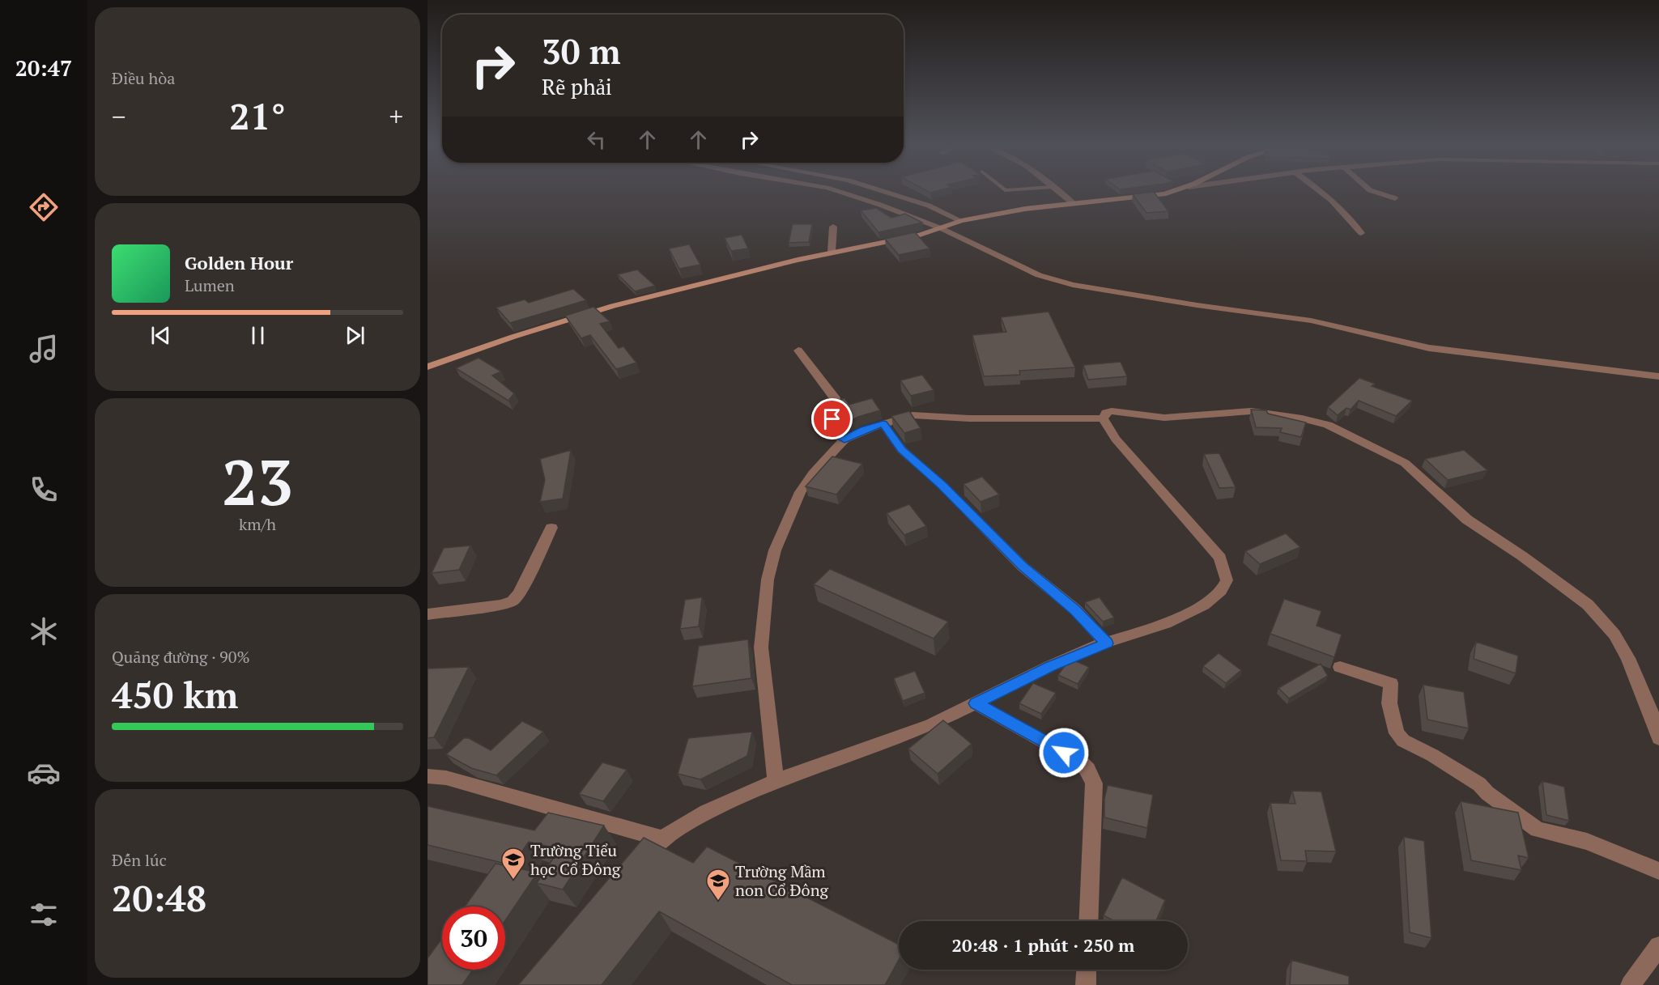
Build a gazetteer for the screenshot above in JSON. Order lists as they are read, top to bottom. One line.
{"places":{"school or university":["Trường Tiểu học Cổ Đông","Trường Mầm non Cổ Đông"]},"page":{"tabs":"20:47","tile":["Điều hòa",["23","km/h"],["Quãng đường · 90%","450 km"],["Đến lúc","20:48"]],"turn":["30 m","Rẽ phải"],"heat":["−","21°","+"],"song":["Golden Hour","Lumen"],"limit":"30","trip":"20:48 · 1 phút · 250 m"}}
